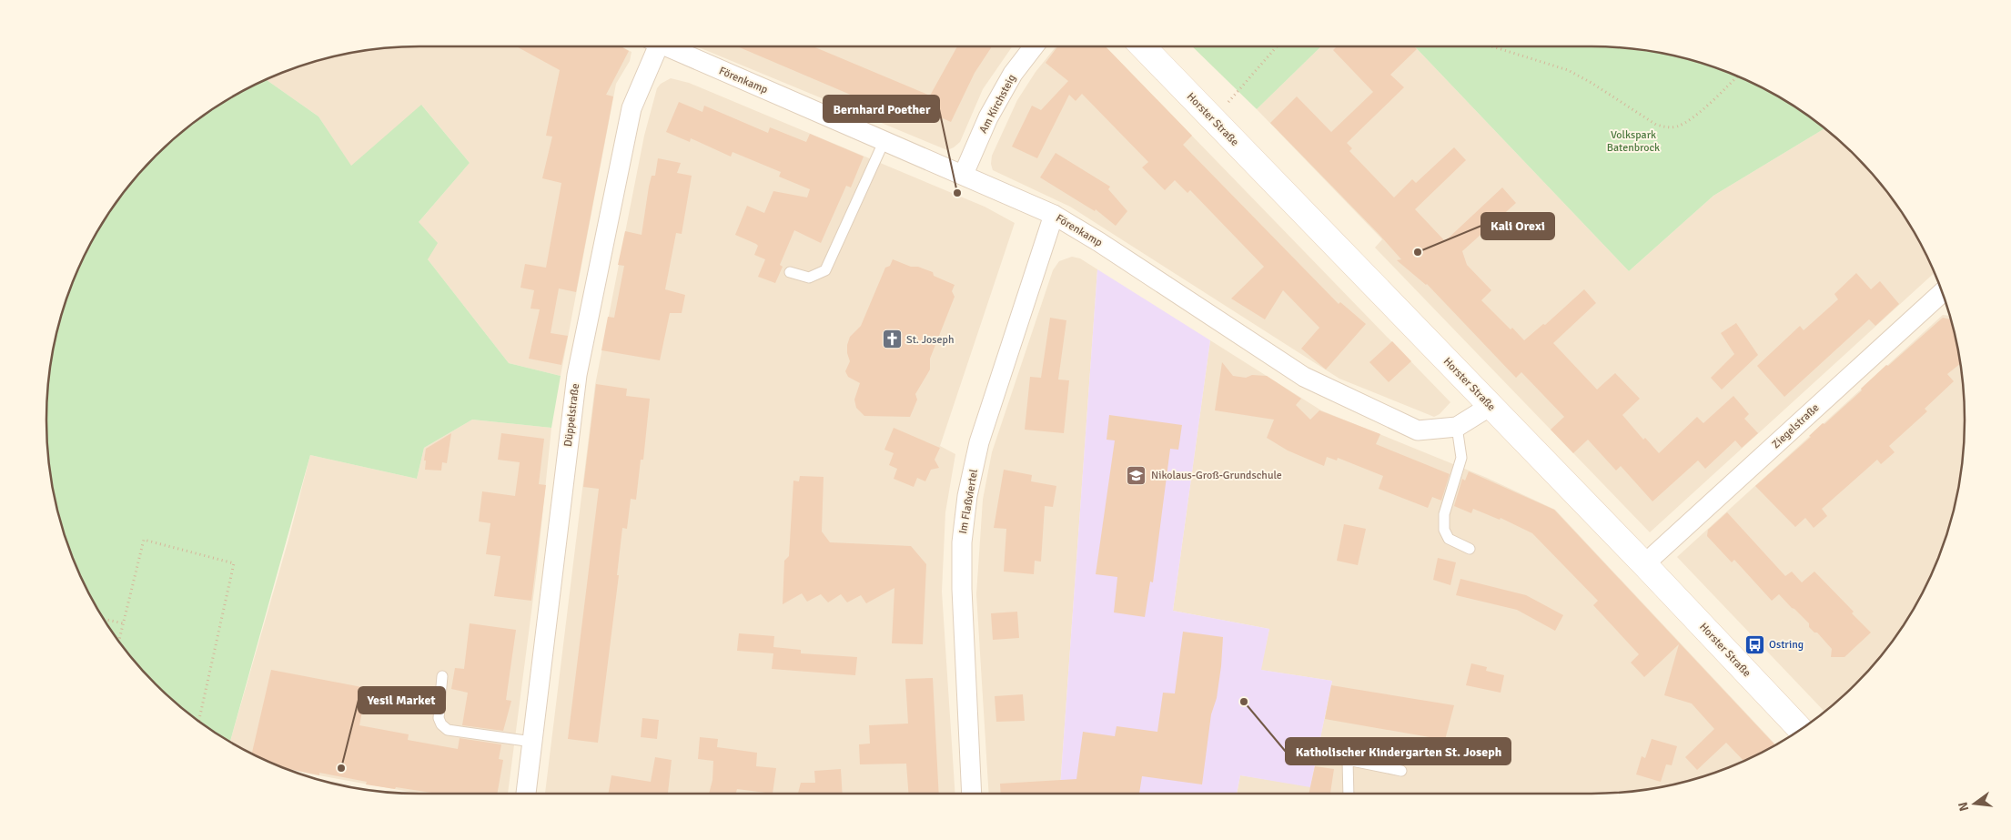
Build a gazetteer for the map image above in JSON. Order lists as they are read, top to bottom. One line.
{"streets":{"main road":["Horster Straße"],"street":["Förenkamp","Am Kirchsteig","Düppelstraße","Ziegelstraße","Im Flaßviertel"]},"crossings":[["Förenkamp","Am Kirchsteig"],["Förenkamp","Horster Straße"],["Förenkamp","Im Flaßviertel"],["Horster Straße","Ziegelstraße"]],"parks":["Volkspark Batenbrock"],"places":{"other":["Bernhard Poether","Kali Orexi","Katholischer Kindergarten St. Joseph","Yesil Market"],"church":["St. Joseph"],"school or university":["Nikolaus-Groß-Grundschule"],"bus stop":["Ostring"]},"north":"left"}
